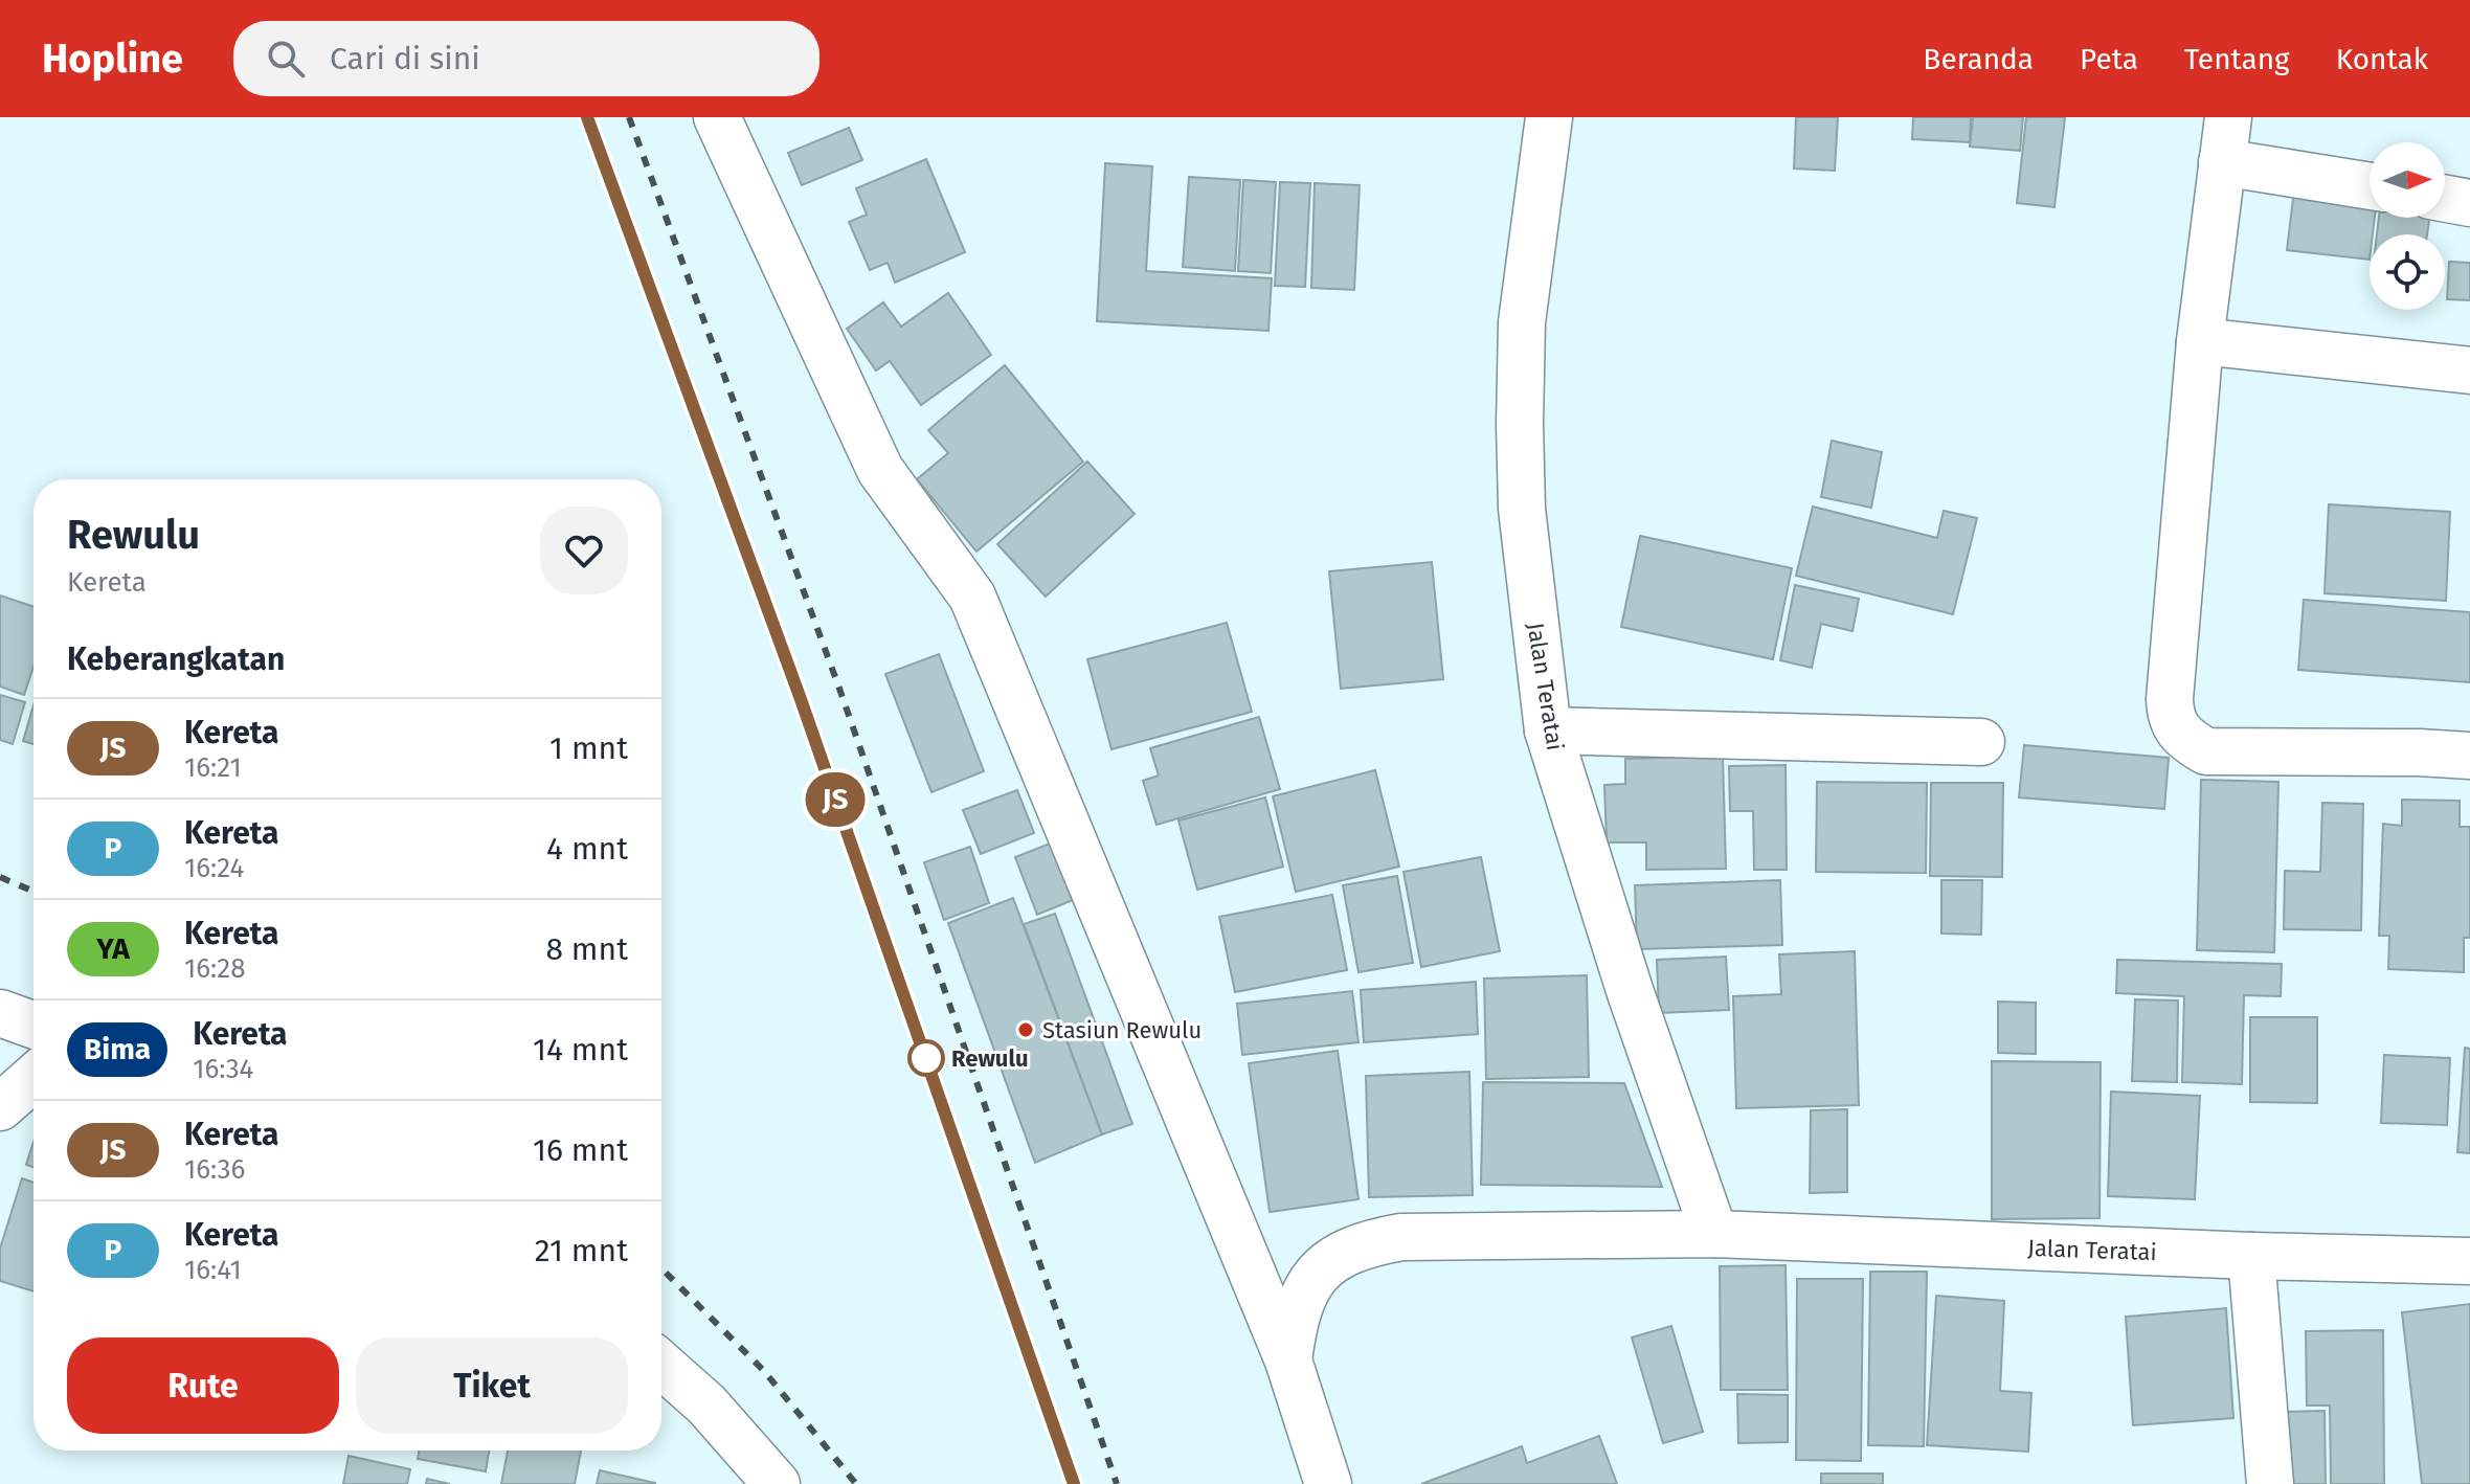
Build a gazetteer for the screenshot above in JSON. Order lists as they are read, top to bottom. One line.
{"streets":{"street":["Jalan Teratai"]},"places":["Stasiun Rewulu","Rewulu"],"north":"right","page":{"header":"Hopline","search":"Cari di sini","nav":["Beranda","Peta","Tentang","Kontak"],"on_map":"JS","heading":[["Rewulu","Kereta"],"Keberangkatan"],"list":[{"mark":"JS","name":"Kereta","note":"16:21","value":"1 mnt"},{"mark":"P","name":"Kereta","note":"16:24","value":"4 mnt"},{"mark":"YA","name":"Kereta","note":"16:28","value":"8 mnt"},{"mark":"Bima","name":"Kereta","note":"16:34","value":"14 mnt"},{"mark":"JS","name":"Kereta","note":"16:36","value":"16 mnt"},{"mark":"P","name":"Kereta","note":"16:41","value":"21 mnt"}],"buttons":["Rute","Tiket"]}}
